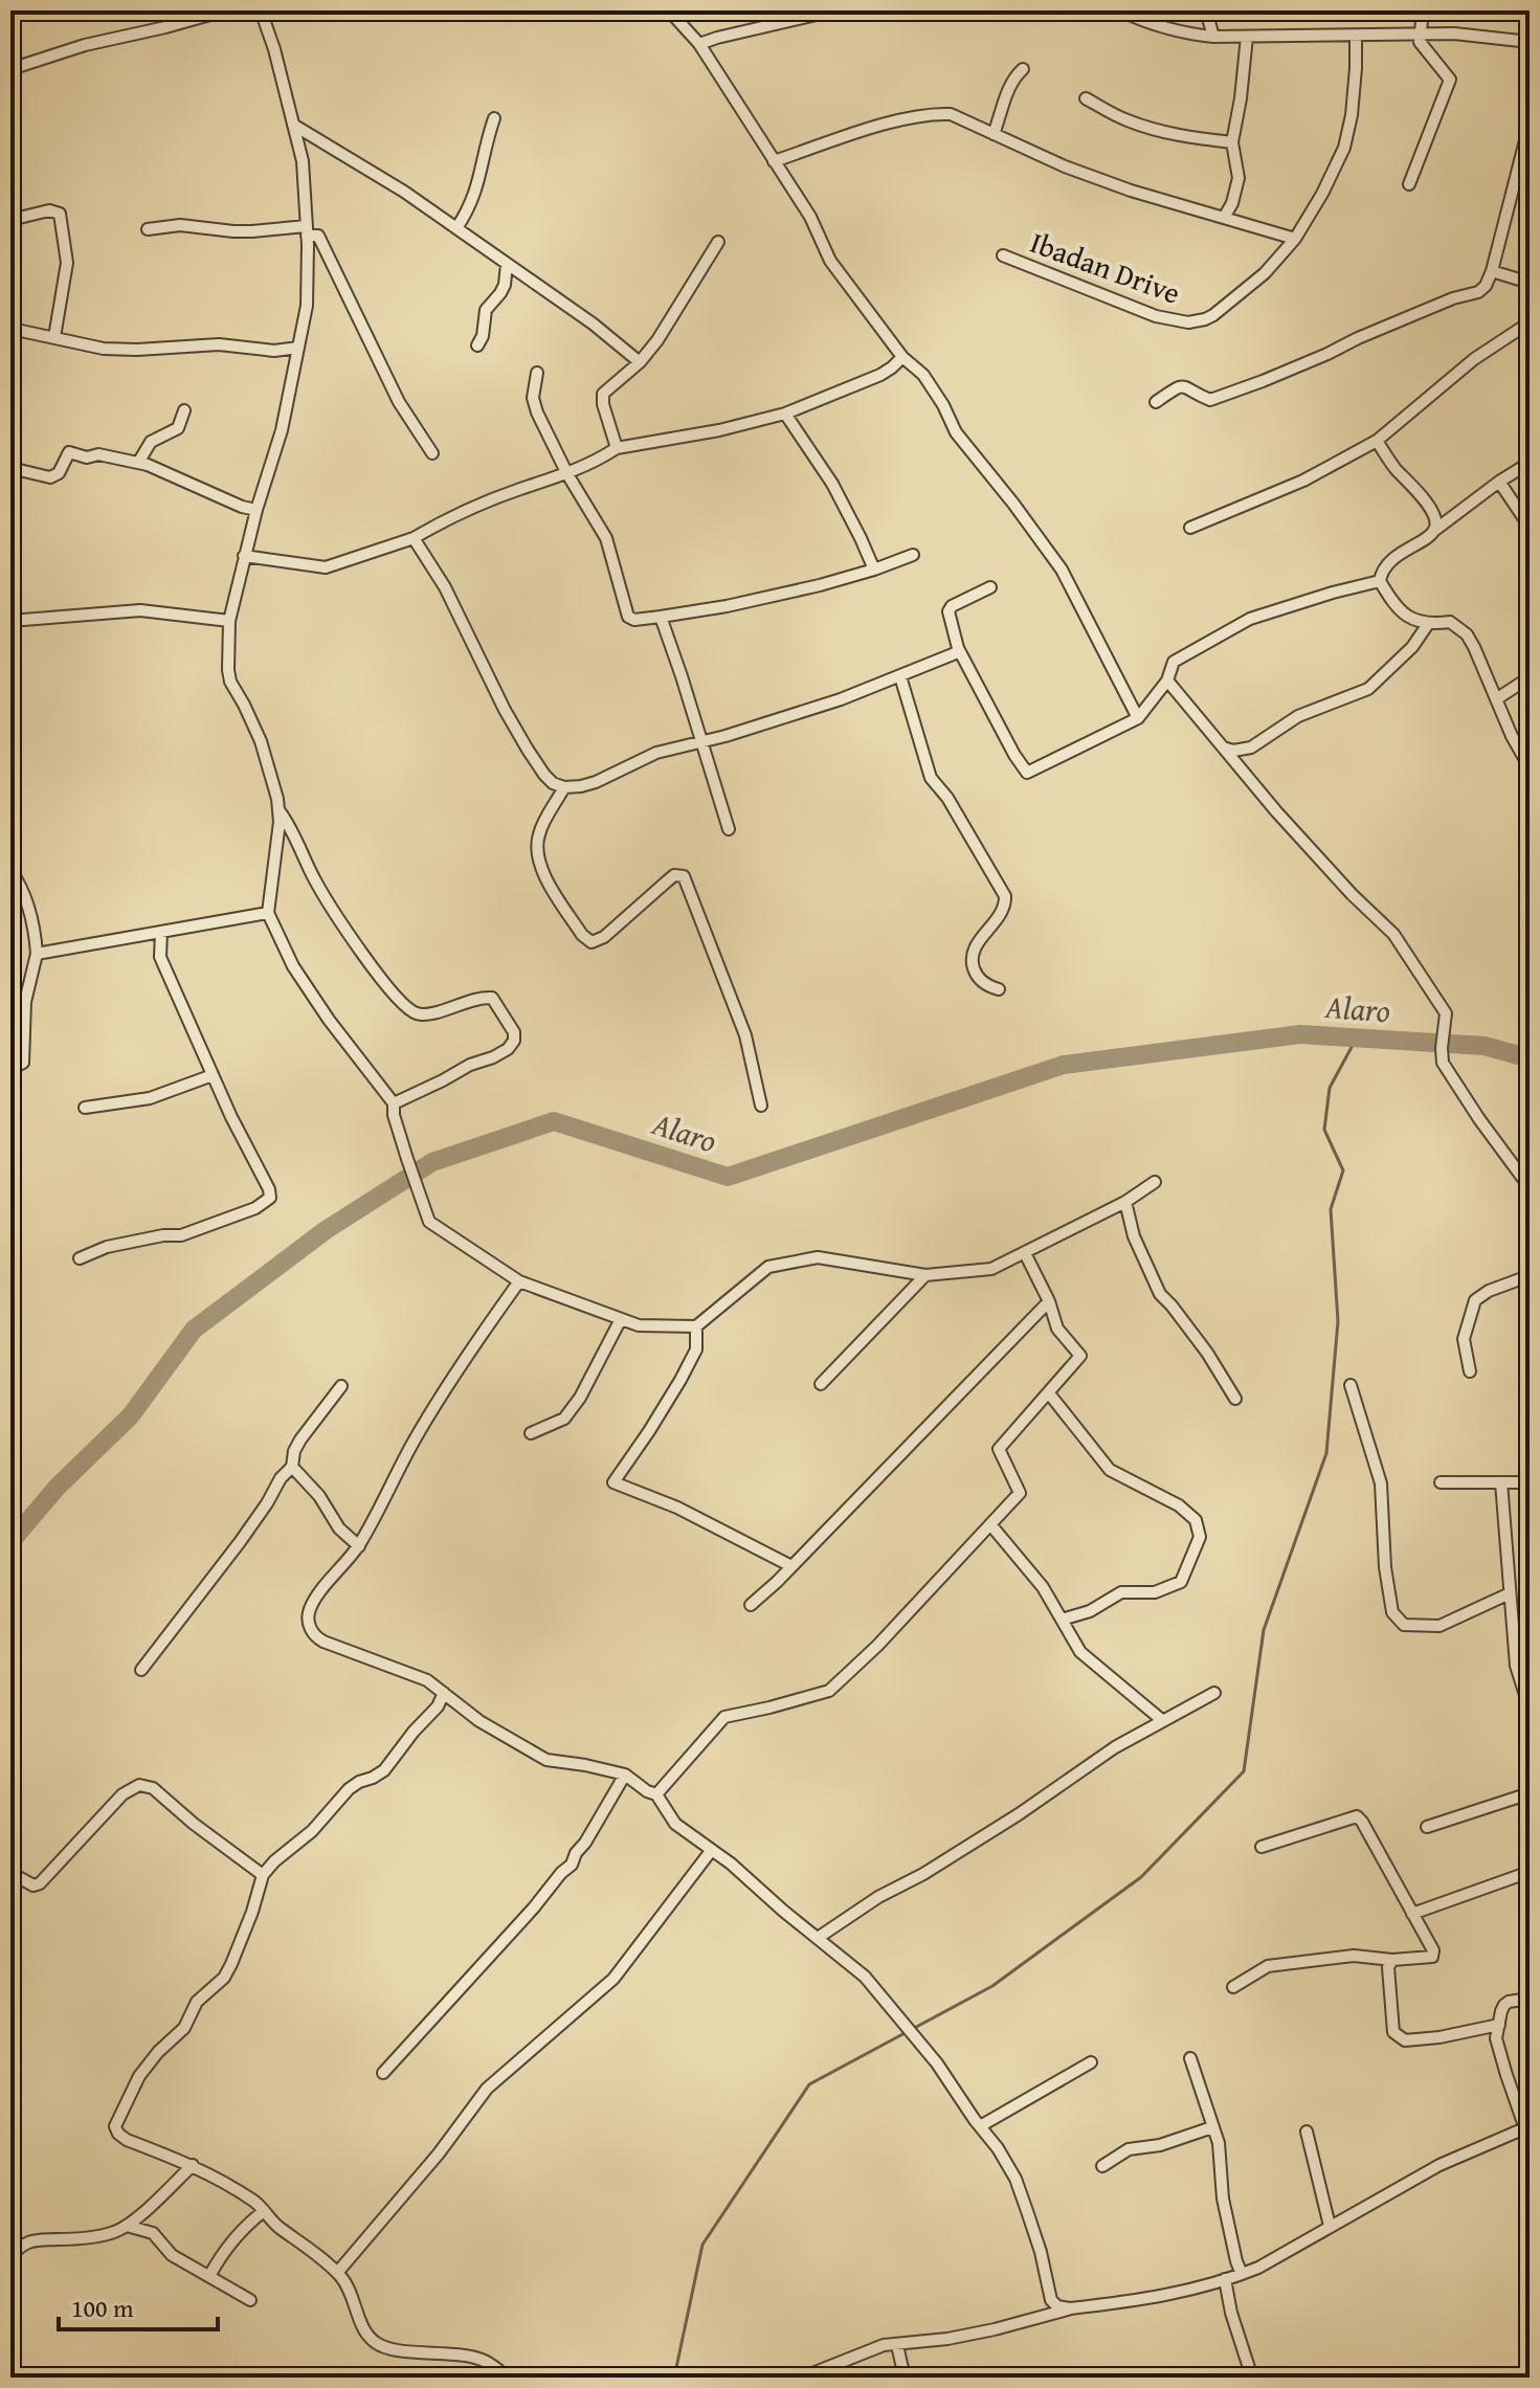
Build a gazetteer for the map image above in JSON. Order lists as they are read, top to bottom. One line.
{"streets":{"street":["Ibadan Drive"]},"water":["Alaro"],"scale_bar":"100 m"}
